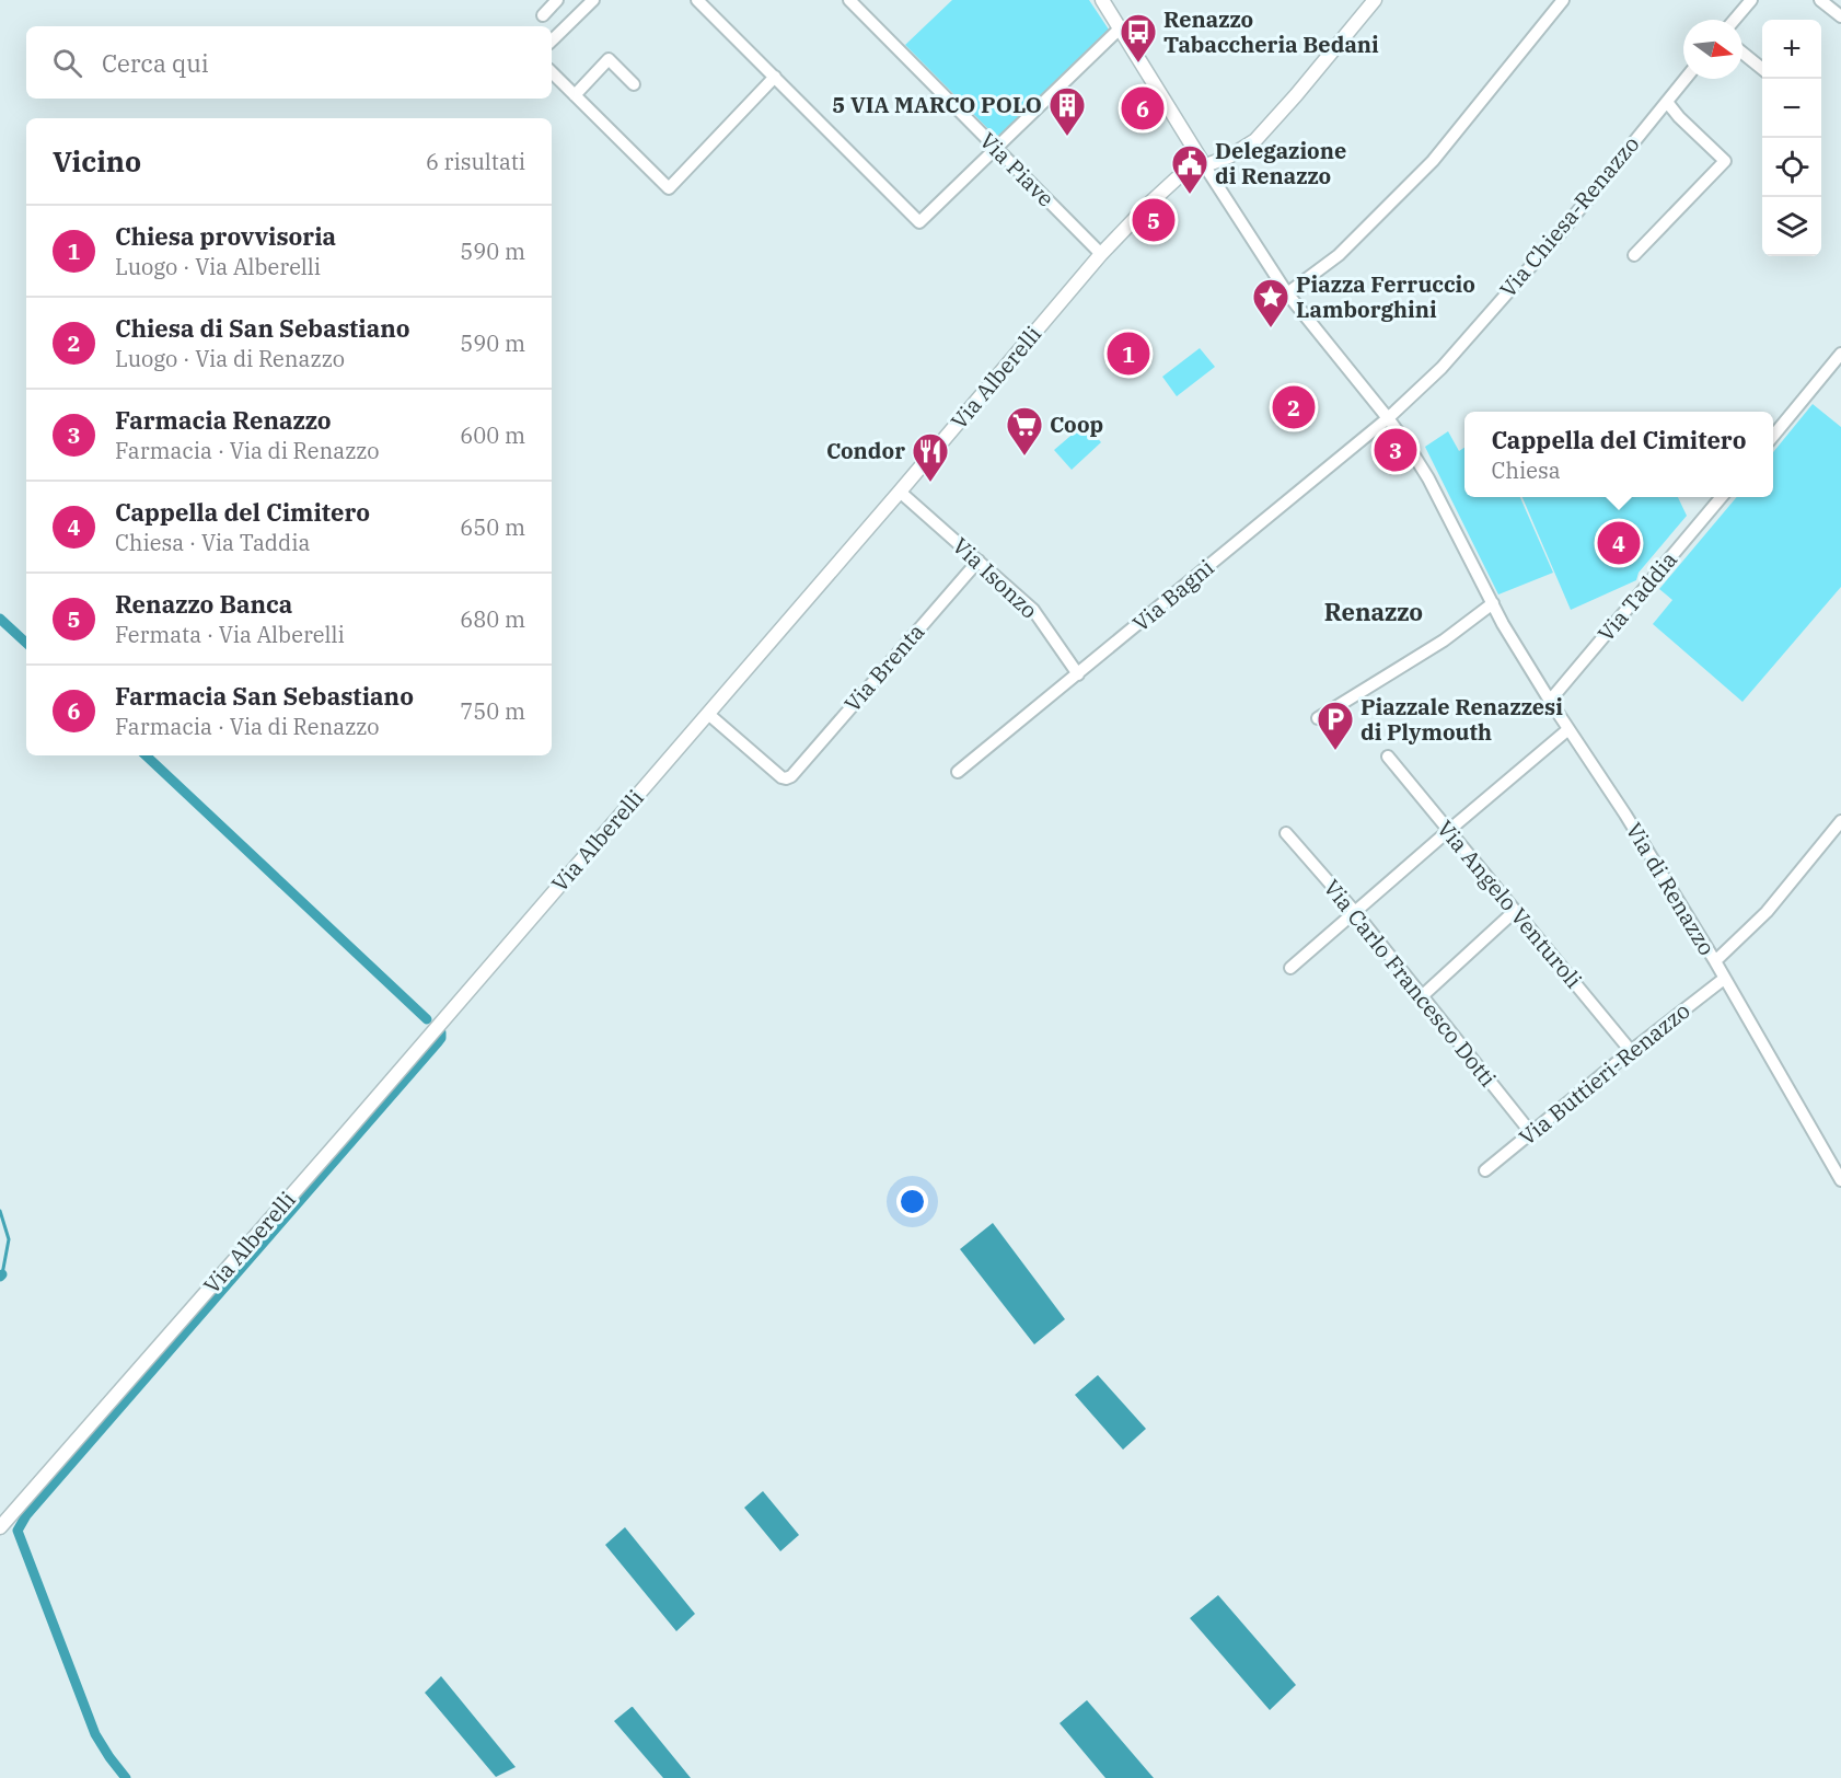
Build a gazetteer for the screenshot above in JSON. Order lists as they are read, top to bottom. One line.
{"streets":{"street":["Via Piave","Via Chiesa-Renazzo","Via Alberelli","Via Isonzo","Via Bagni","Via Taddia","Via Brenta","Via di Renazzo","Via Angelo Venturoli","Via Carlo Francesco Dotti","Via Buttieri-Renazzo"]},"crossings":[["Via Piave","Via Alberelli"],["Via Chiesa-Renazzo","Via Bagni"],["Via Chiesa-Renazzo","Via di Renazzo"],["Via Alberelli","Via Isonzo"],["Via Alberelli","Via Brenta"],["Via Alberelli","Via di Renazzo"],["Via Isonzo","Via Bagni"],["Via Isonzo","Via Brenta"],["Via Bagni","Via di Renazzo"],["Via Taddia","Via di Renazzo"],["Via di Renazzo","Via Buttieri-Renazzo"],["Via Angelo Venturoli","Via Buttieri-Renazzo"],["Via Carlo Francesco Dotti","Via Buttieri-Renazzo"]],"districts":["Renazzo"],"places":{"bus stop":["Renazzo Tabaccheria Bedani"],"building":["5 VIA MARCO POLO"],"public building":["Delegazione di Renazzo"],"place":["Piazza Ferruccio Lamborghini"],"supermarket":["Coop"],"restaurant":["Condor"],"parking":["Piazzale Renazzesi di Plymouth"]},"north":"right","page":{"map_buttons":["+","−"],"search":"Cerca qui","pins":["6","5","1","2","3","4"],"heading":["Vicino","6 risultati"],"list":[{"mark":"1","name":"Chiesa provvisoria","note":"Luogo · Via Alberelli","value":"590 m"},{"mark":"2","name":"Chiesa di San Sebastiano","note":"Luogo · Via di Renazzo","value":"590 m"},{"mark":"3","name":"Farmacia Renazzo","note":"Farmacia · Via di Renazzo","value":"600 m"},{"mark":"4","name":"Cappella del Cimitero","note":"Chiesa · Via Taddia","value":"650 m"},{"mark":"5","name":"Renazzo Banca","note":"Fermata · Via Alberelli","value":"680 m"},{"mark":"6","name":"Farmacia San Sebastiano","note":"Farmacia · Via di Renazzo","value":"750 m"}],"popup":["Cappella del Cimitero","Chiesa"]}}
